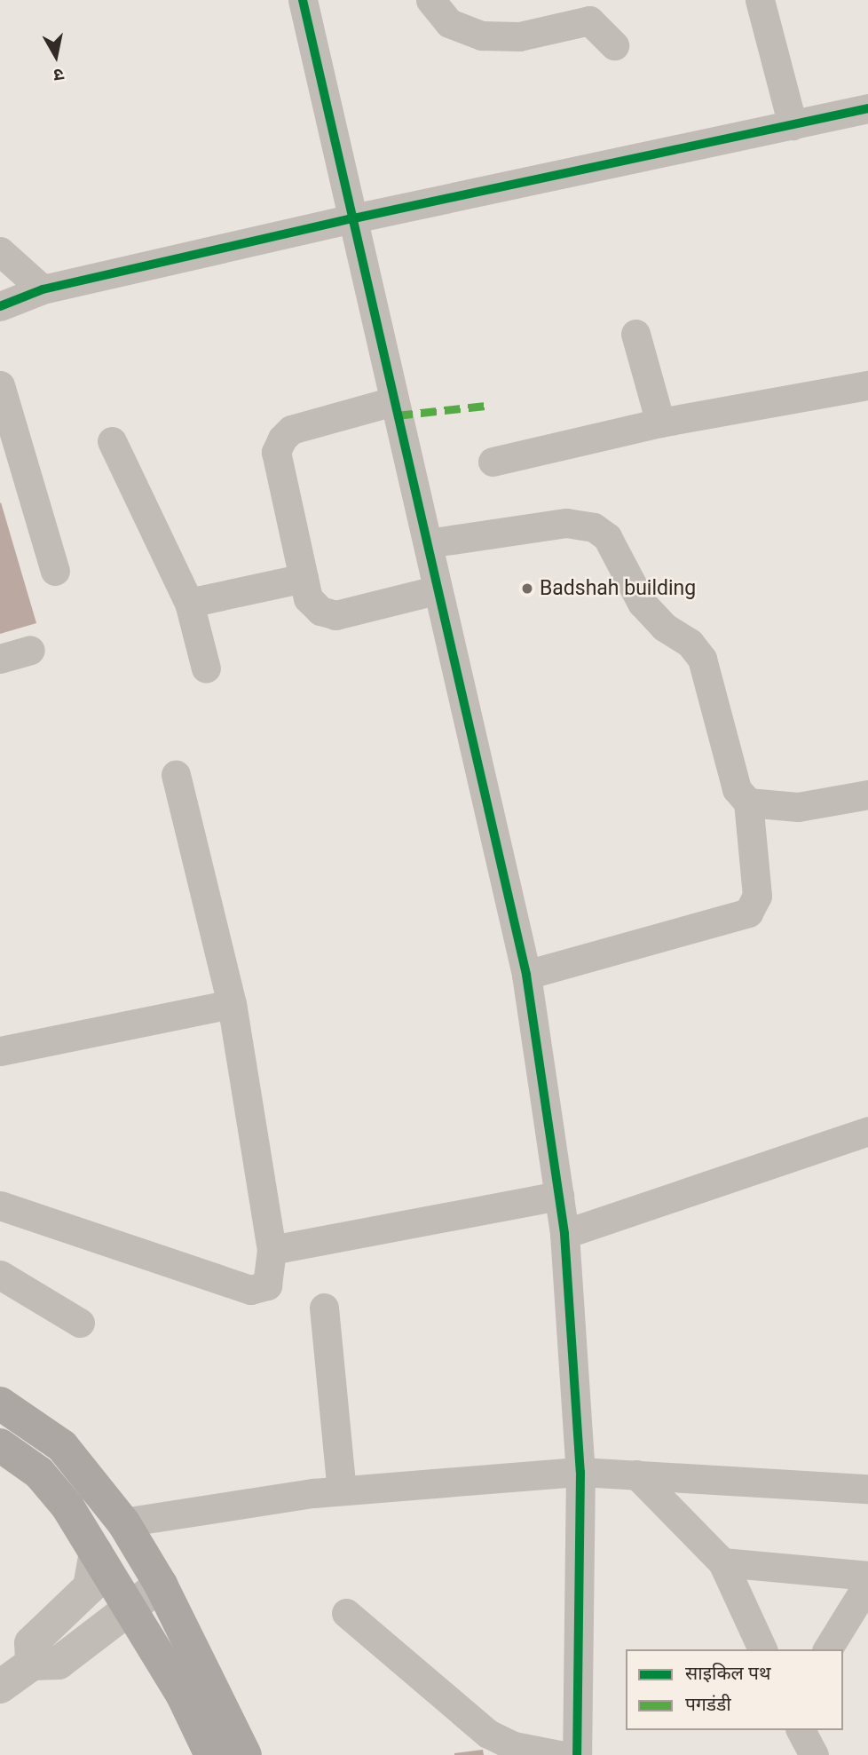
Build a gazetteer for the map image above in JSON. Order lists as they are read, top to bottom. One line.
{"places":["Badshah building"],"legend":["साइकिल पथ","पगडंडी"],"north":"bottom"}
